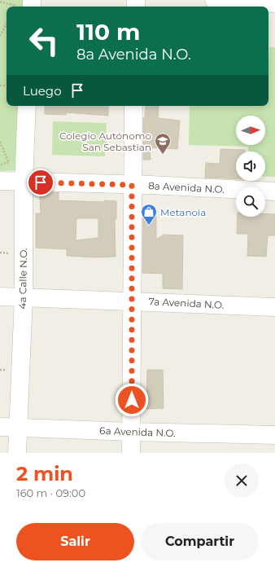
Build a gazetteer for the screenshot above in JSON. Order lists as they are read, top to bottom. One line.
{"streets":{"street":["8a Avenida N.O.","4a Calle N.O.","7a Avenida N.O.","6a Avenida N.O."]},"crossings":[["8a Avenida N.O.","4a Calle N.O."],["4a Calle N.O.","7a Avenida N.O."],["4a Calle N.O.","6a Avenida N.O."]],"places":{"school or university":["Colegio Autónomo San Sebastian"],"shop":["Metanoia"]},"north":"right","page":{"turn":["110 m","8a Avenida N.O."],"then":"Luego","heading":["2 min","160 m · 09:00"],"buttons":["Salir","Compartir"]}}
